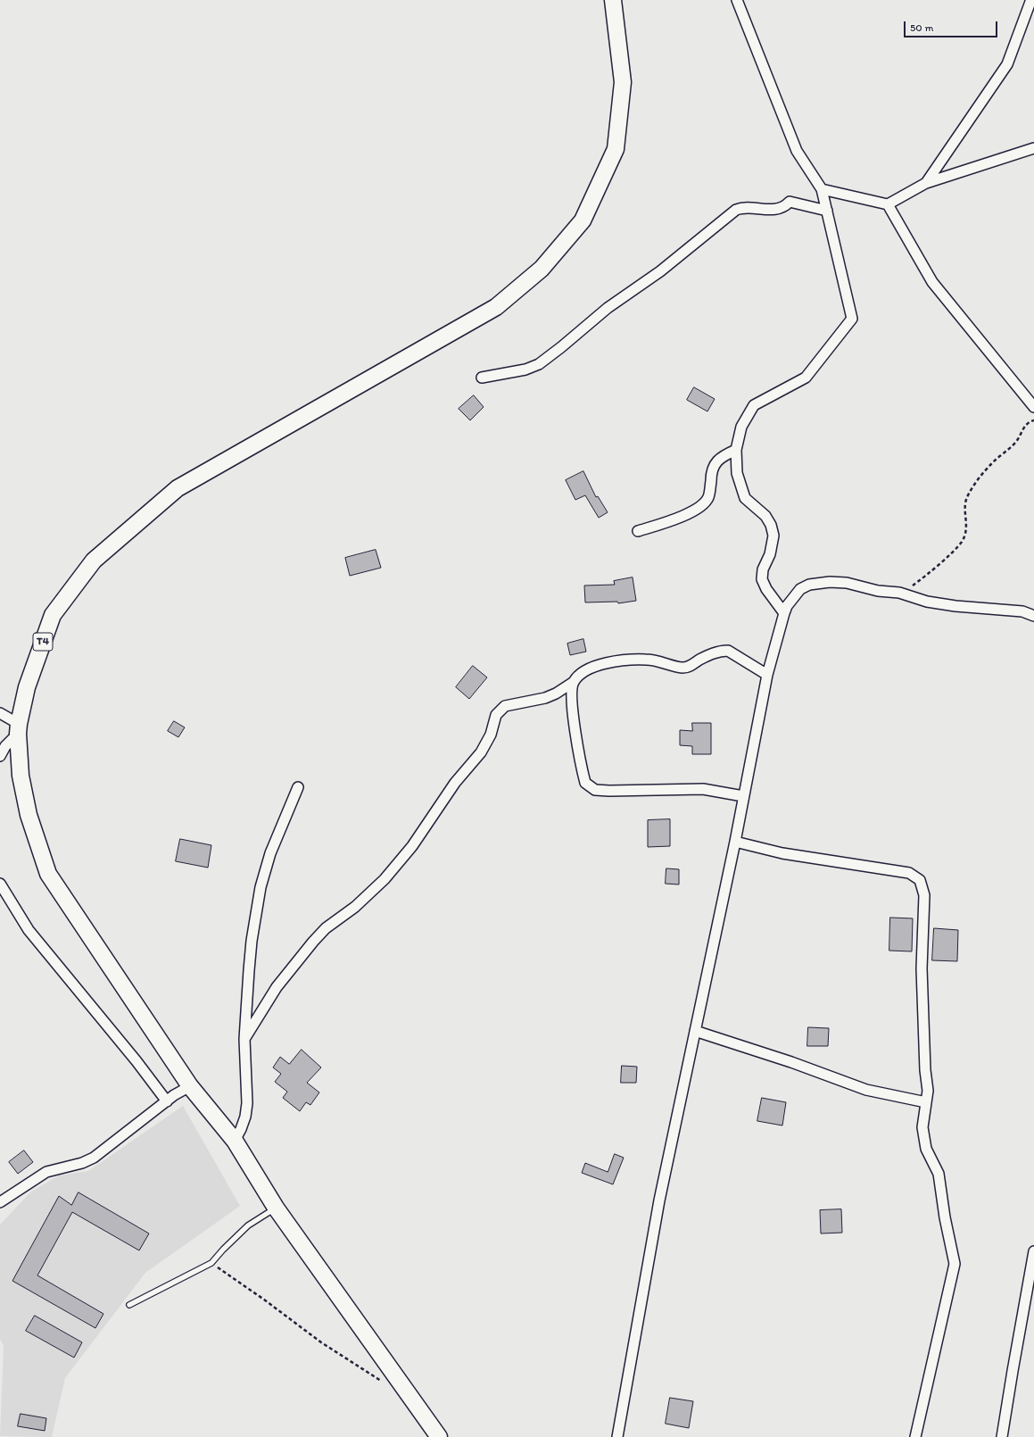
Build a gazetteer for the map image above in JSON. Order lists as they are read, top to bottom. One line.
{"streets":{"highway":["T4"]},"scale_bar":"50 m"}
